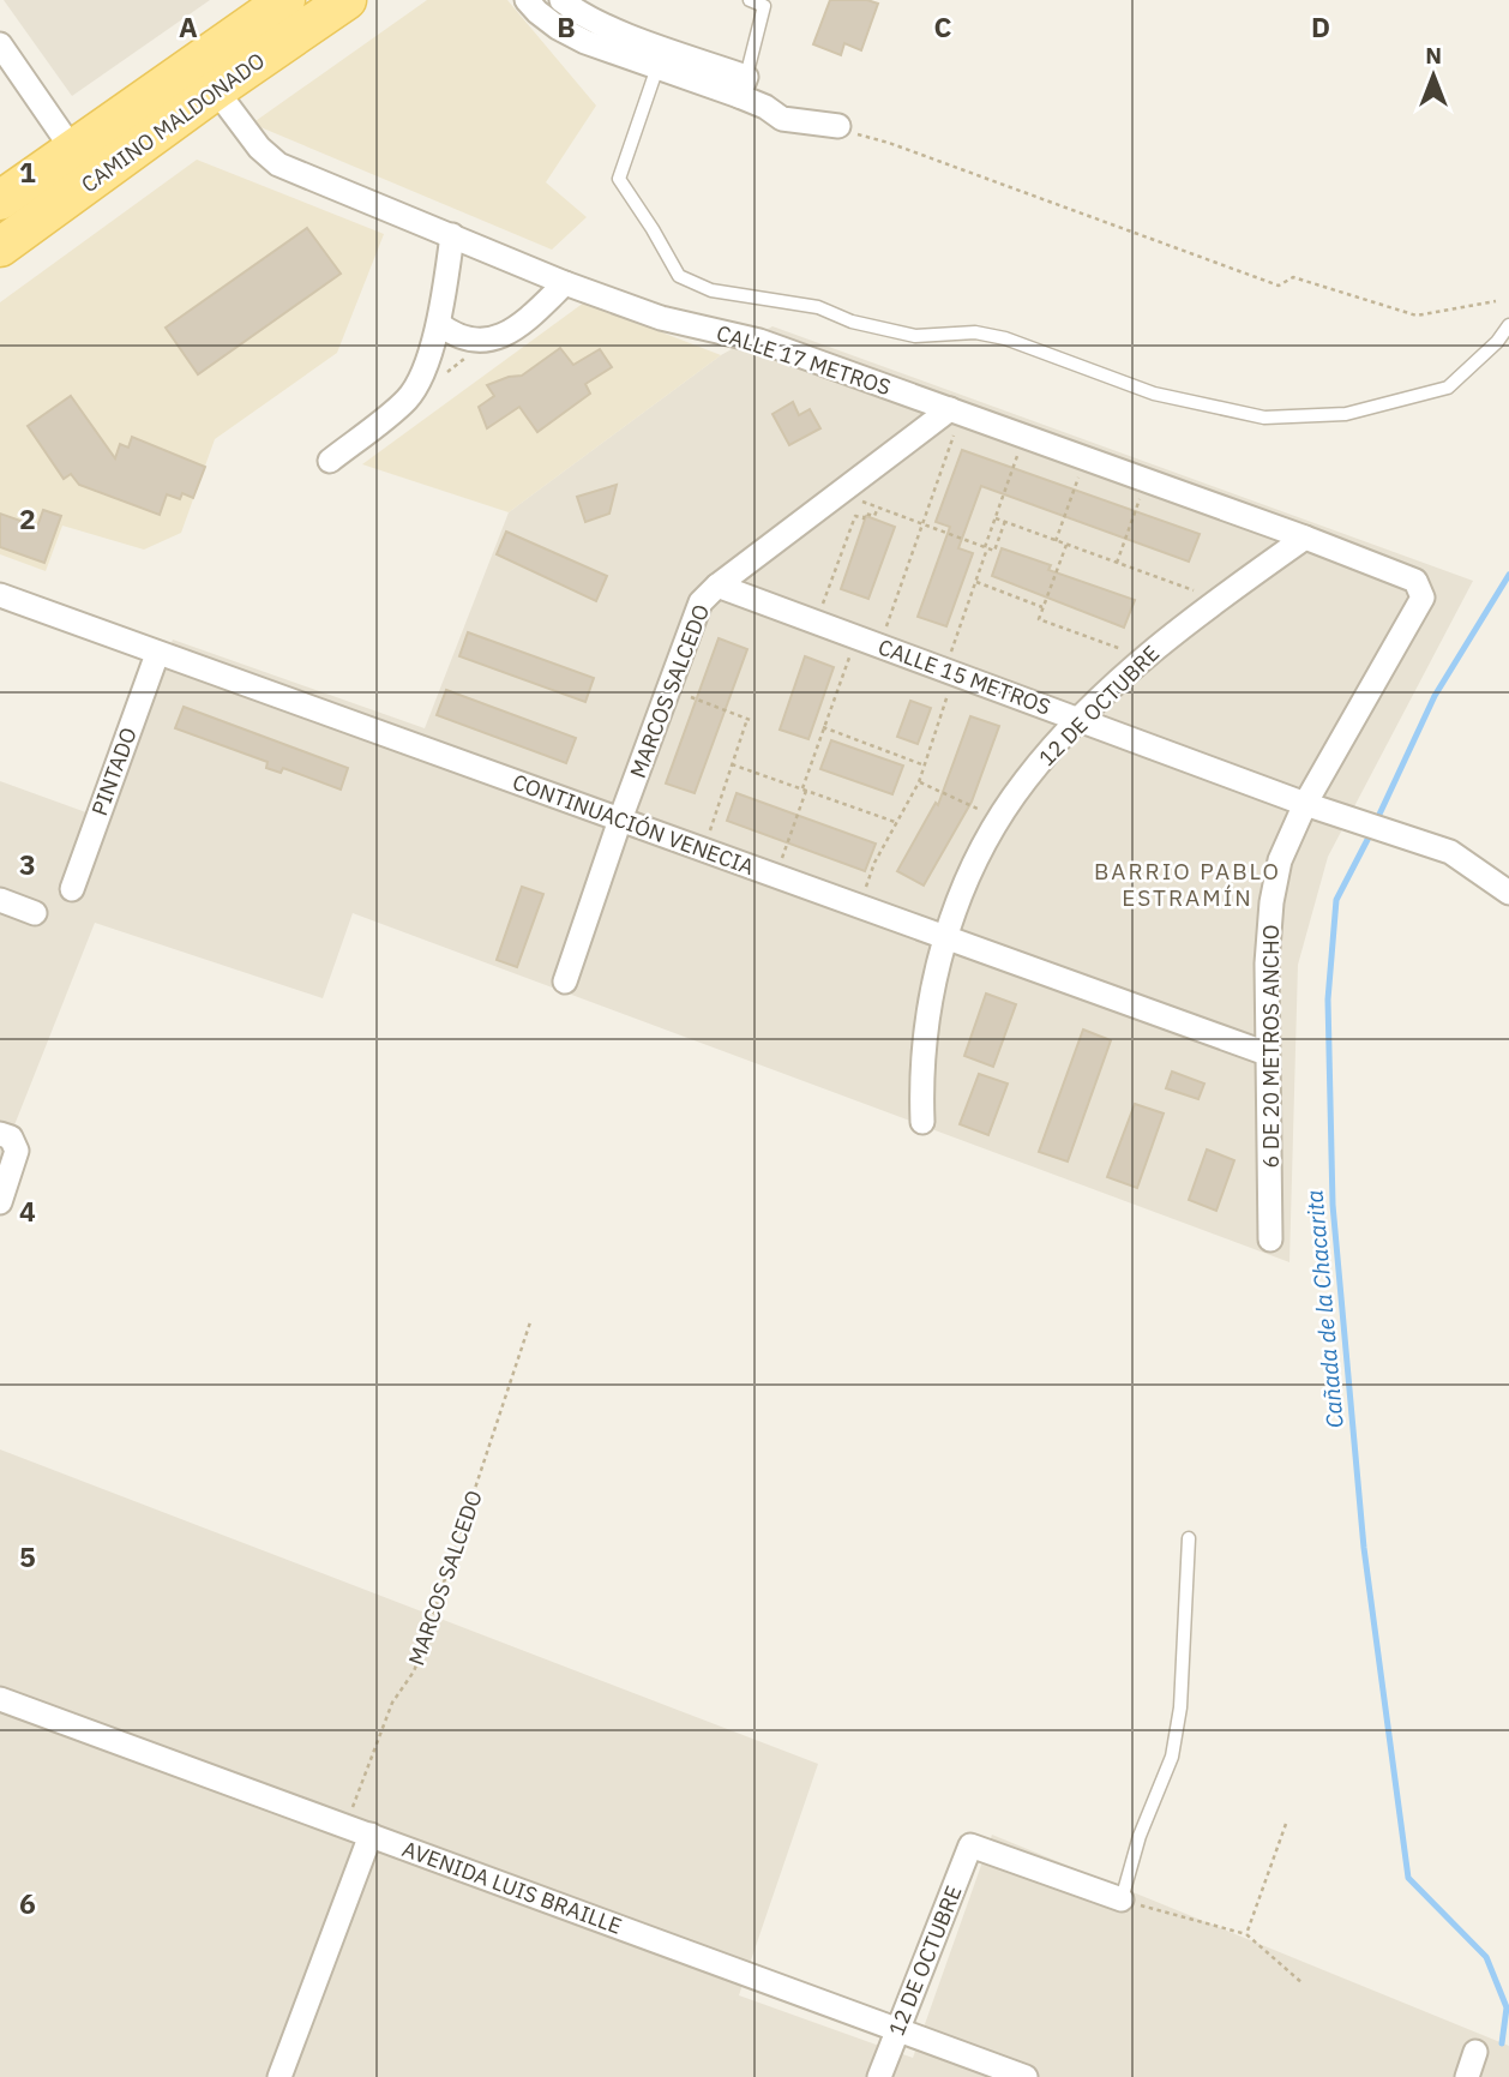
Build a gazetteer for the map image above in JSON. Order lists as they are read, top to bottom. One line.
{"streets":{"main road":["CAMINO MALDONADO"],"street":["CALLE 17 METROS","CALLE 15 METROS","MARCOS SALCEDO","12 DE OCTUBRE","PINTADO","CONTINUACIÓN VENECIA","6 DE 20 METROS ANCHO","AVENIDA LUIS BRAILLE"]},"crossings":[["CAMINO MALDONADO","CALLE 17 METROS"],["CALLE 17 METROS","MARCOS SALCEDO"],["CALLE 17 METROS","12 DE OCTUBRE"],["CALLE 17 METROS","6 DE 20 METROS ANCHO"],["CALLE 15 METROS","MARCOS SALCEDO"],["CALLE 15 METROS","12 DE OCTUBRE"],["CALLE 15 METROS","6 DE 20 METROS ANCHO"],["MARCOS SALCEDO","CONTINUACIÓN VENECIA"],["MARCOS SALCEDO","AVENIDA LUIS BRAILLE"],["12 DE OCTUBRE","CONTINUACIÓN VENECIA"],["12 DE OCTUBRE","AVENIDA LUIS BRAILLE"],["PINTADO","CONTINUACIÓN VENECIA"],["CONTINUACIÓN VENECIA","6 DE 20 METROS ANCHO"]],"districts":["BARRIO PABLO ESTRAMÍN"],"water":["Cañada de la Chacarita"],"north":"top","grid":{"columns":["A","B","C","D"],"rows":["1","2","3","4","5","6"]}}
